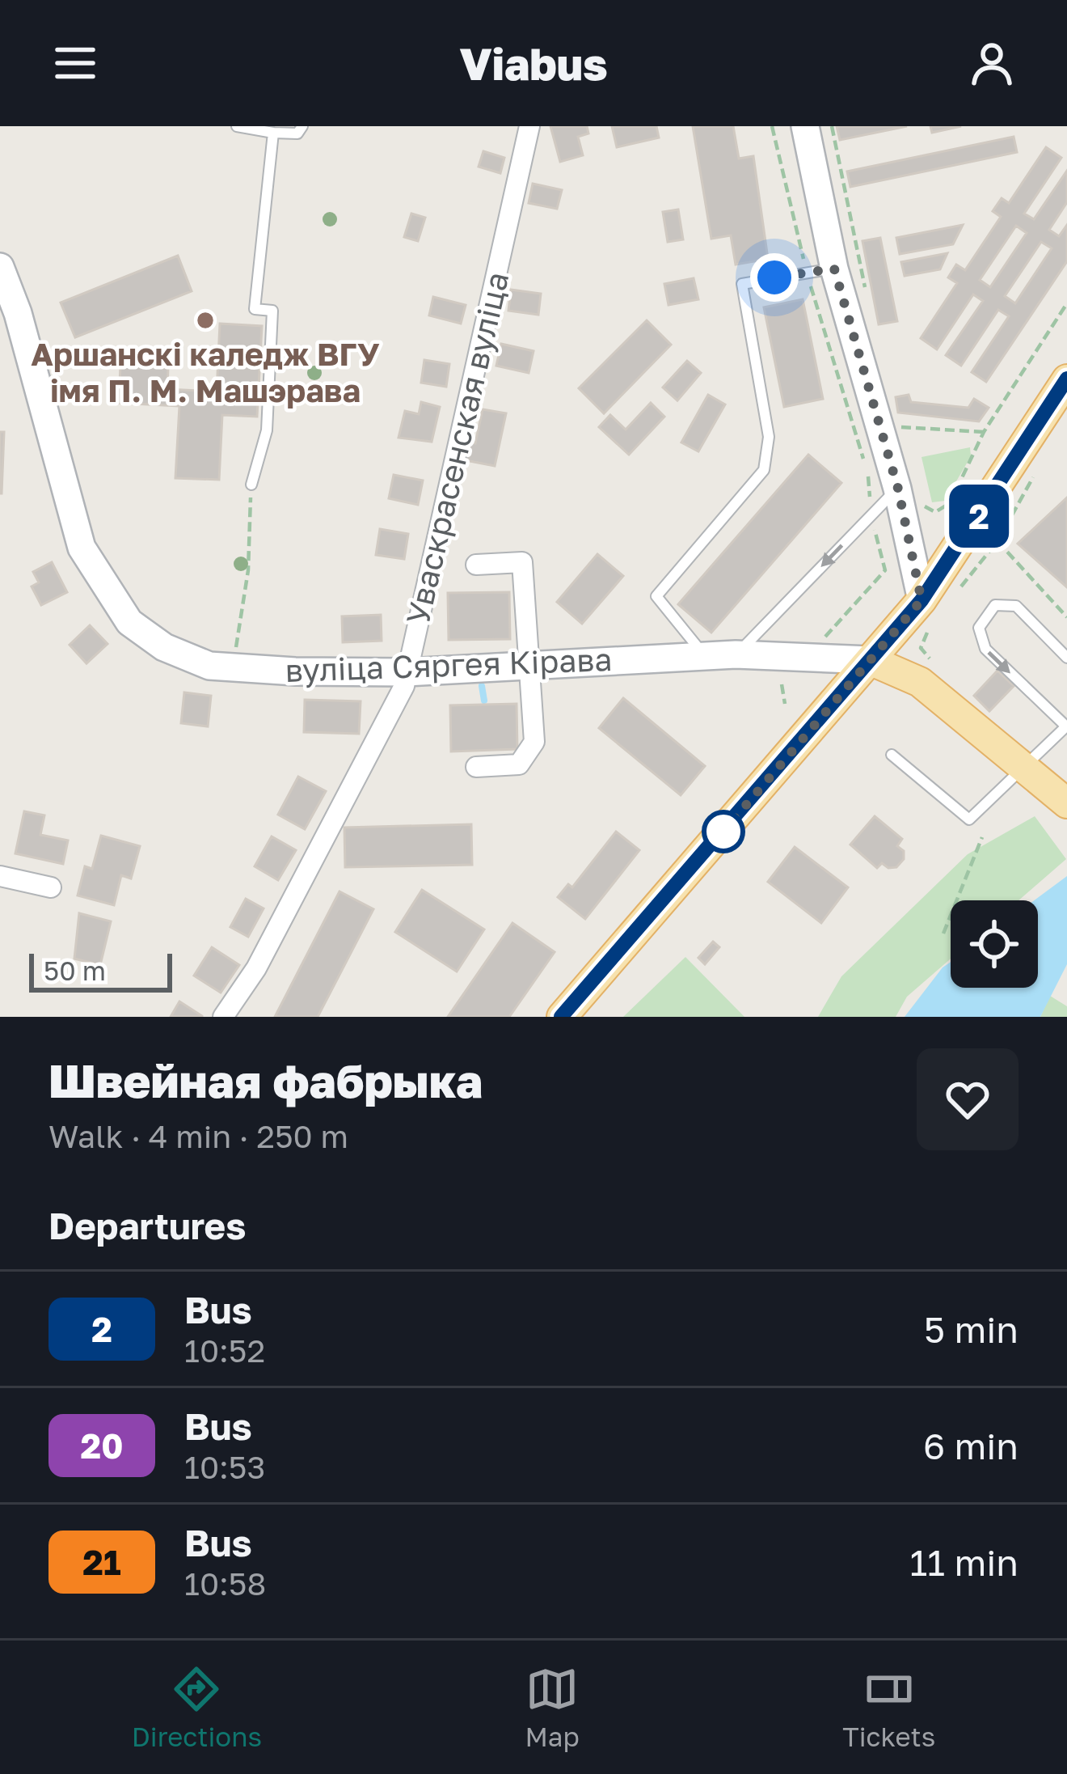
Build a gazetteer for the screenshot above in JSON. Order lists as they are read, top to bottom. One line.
{"streets":{"street":["Уваскрасенская вуліца","вуліца Сяргея Кірава"]},"crossings":[["Уваскрасенская вуліца","вуліца Сяргея Кірава"]],"places":["Аршанскі каледж ВГУ імя П. М. Машэрава"],"lines":["bus line 2"],"scale_bar":"50 m","page":{"header":"Viabus","on_map":"2","scale":"50 m","heading":[["Швейная фабрыка","Walk · 4 min · 250 m"],"Departures"],"list":[{"mark":"2","name":"Bus","note":"10:52","value":"5 min"},{"mark":"20","name":"Bus","note":"10:53","value":"6 min"},{"mark":"21","name":"Bus","note":"10:58","value":"11 min"}],"tabs":["Directions","Map","Tickets"]}}
